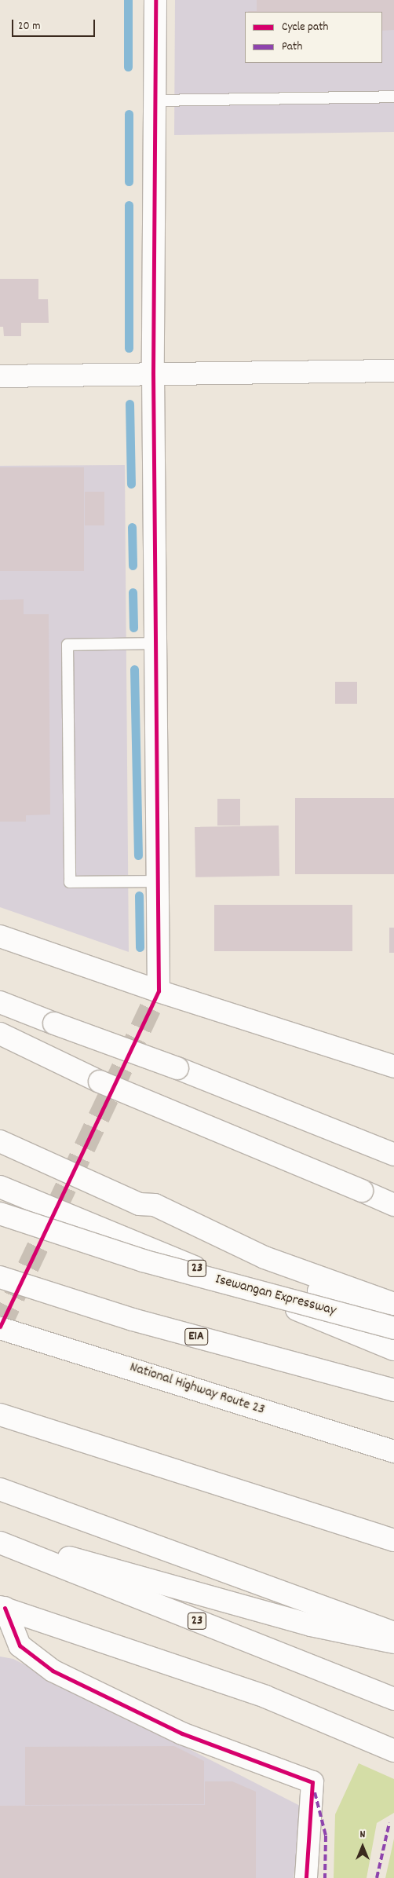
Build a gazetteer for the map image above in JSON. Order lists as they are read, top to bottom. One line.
{"streets":{"main road":["23","Isewangan Expressway","E1A","National Highway Route 23"]},"legend":["Cycle path","Path"],"scale_bar":"20 m","north":"top"}
